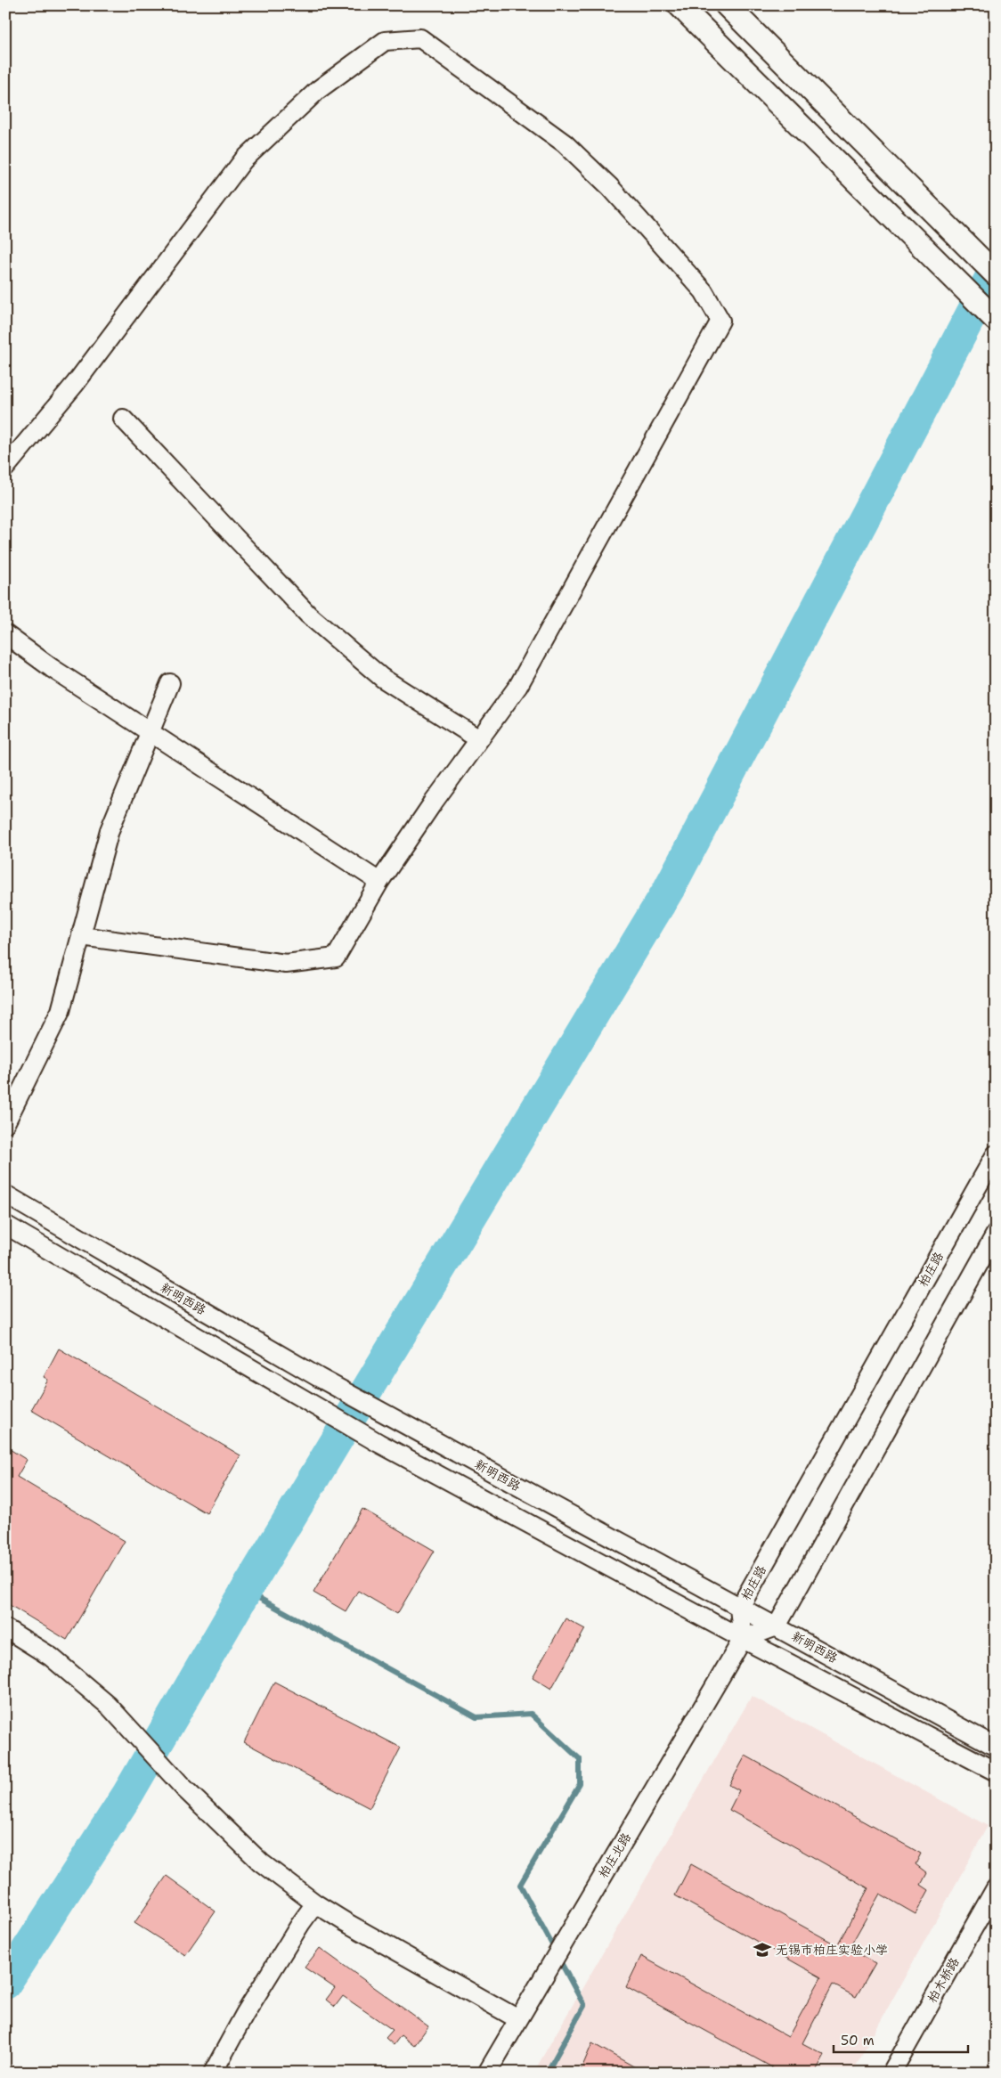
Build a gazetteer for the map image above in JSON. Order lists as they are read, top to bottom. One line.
{"streets":{"street":["柏庄路","新明西路","柏庄北路","柏木桥路"]},"crossings":[["柏庄路","新明西路"],["柏庄路","柏庄北路"]],"places":{"school or university":["无锡市柏庄实验小学"]},"scale_bar":"50 m"}
